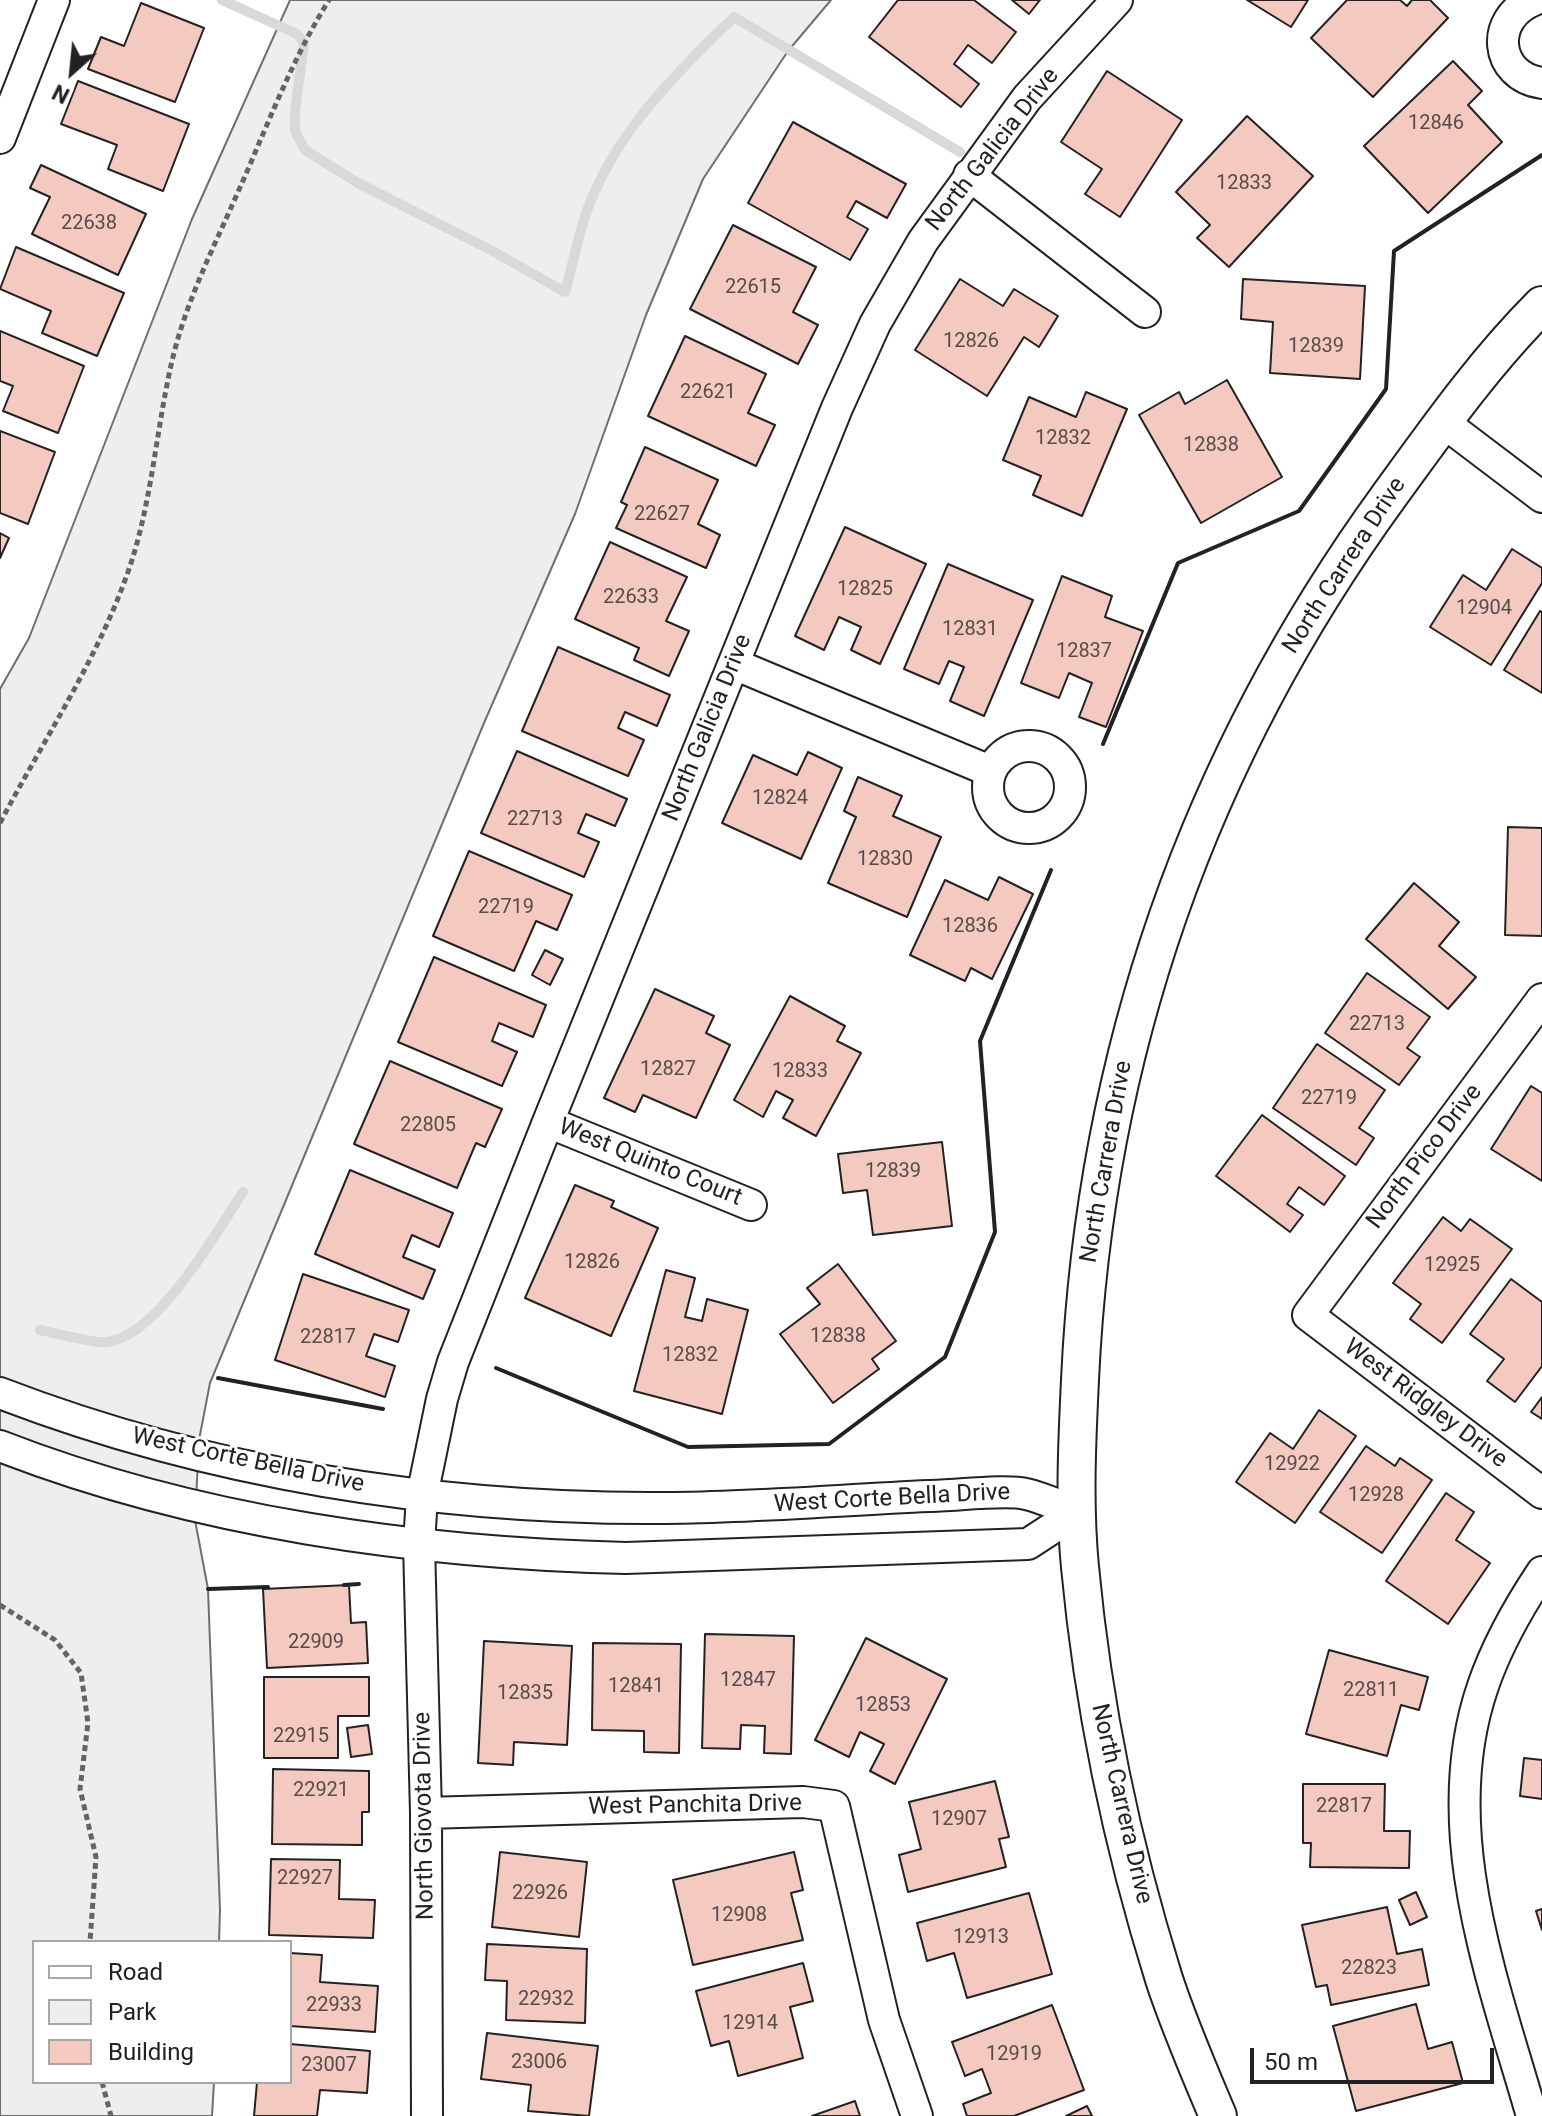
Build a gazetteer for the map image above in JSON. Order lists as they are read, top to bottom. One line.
{"streets":{"street":["North Galicia Drive","North Carrera Drive","North Pico Drive","West Quinto Court","West Ridgley Drive","West Corte Bella Drive","West Panchita Drive","North Giovota Drive"]},"crossings":[["North Galicia Drive","West Quinto Court"],["North Galicia Drive","West Corte Bella Drive"],["North Galicia Drive","North Giovota Drive"],["North Carrera Drive","West Corte Bella Drive"],["North Pico Drive","West Ridgley Drive"],["West Corte Bella Drive","North Giovota Drive"],["West Panchita Drive","North Giovota Drive"]],"house_numbers":["12846","12833","22638","22615","12826","12839","22621","12832","12838","22627","12825","22633","12904","12831","12837","12824","22713","12830","22719","12836","22713","12827","12833","22719","22805","12839","12826","12925","12838","22817","12832","12922","12928","22909","12847","12841","22811","12835","12853","22915","22921","22817","12907","22927","22926","12908","12913","22823","22932","22933","12914","12919","23006","23007"],"legend":["Road","Park","Building"],"scale_bar":"50 m","north":"bottom left"}
